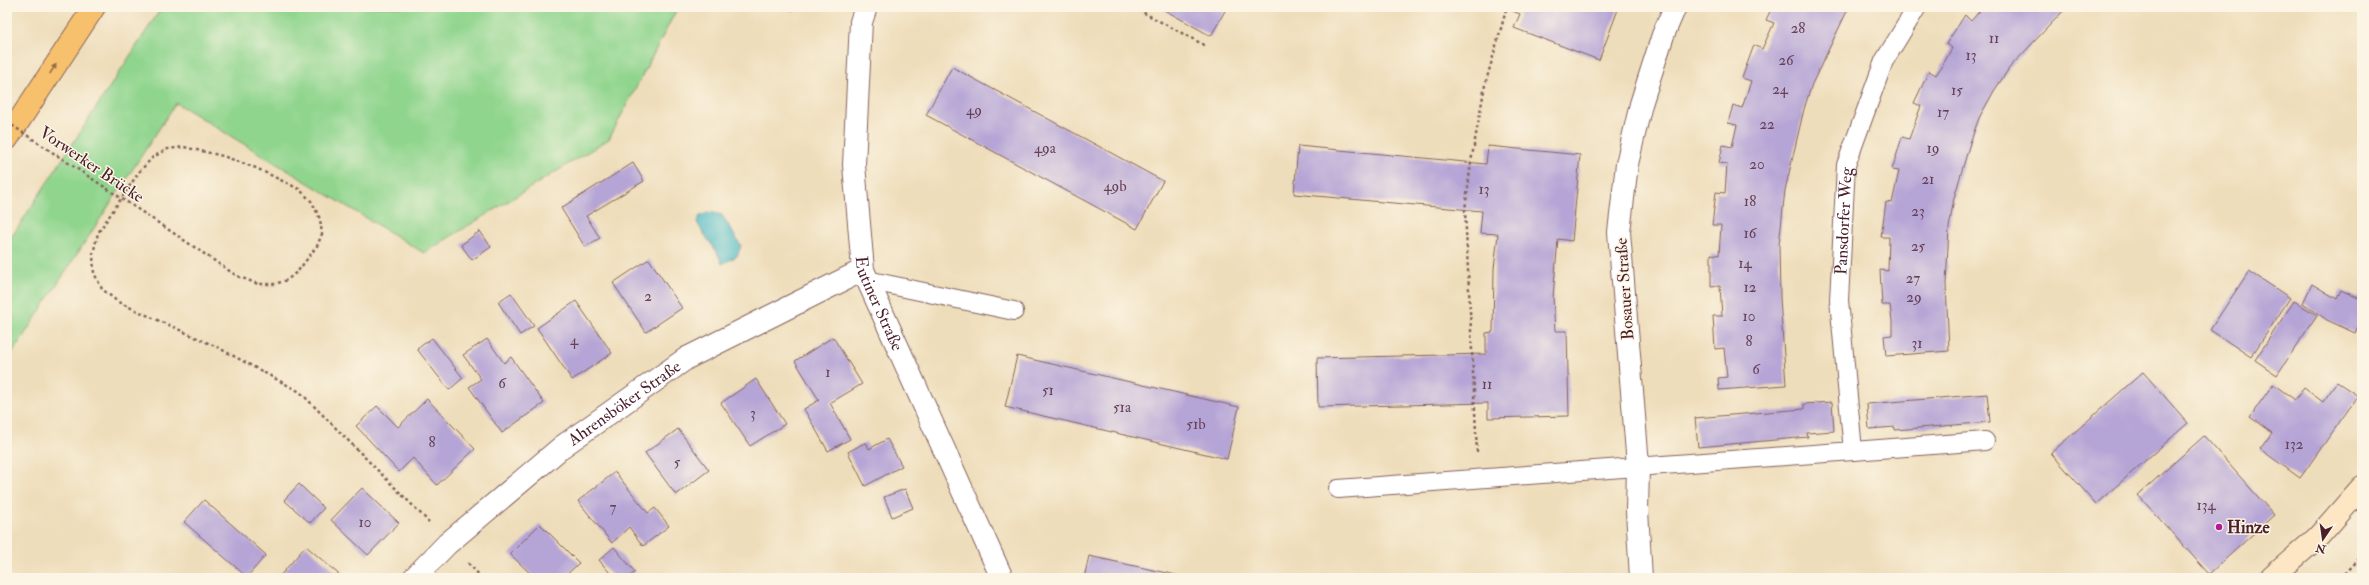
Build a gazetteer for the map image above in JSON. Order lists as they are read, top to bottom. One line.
{"streets":{"street":["Bosauer Straße","Eutiner Straße","Ahrensböker Straße"],"lane":["Pansdorfer Weg"],"path":["Vorwerker Brücke"]},"crossings":[["Vorwerker Brücke","Ahrensböker Straße"],["Eutiner Straße","Ahrensböker Straße"]],"places":["Hinze"],"house_numbers":["28","11","13","26","24","15","49","17","22","49a","19","20","21","49b","13","18","23","16","25","14","27","12","2","29","10","4","8","31","6","1","6","11","51","51a","3","51b","8","132","5","134","7","10"],"north":"bottom"}
